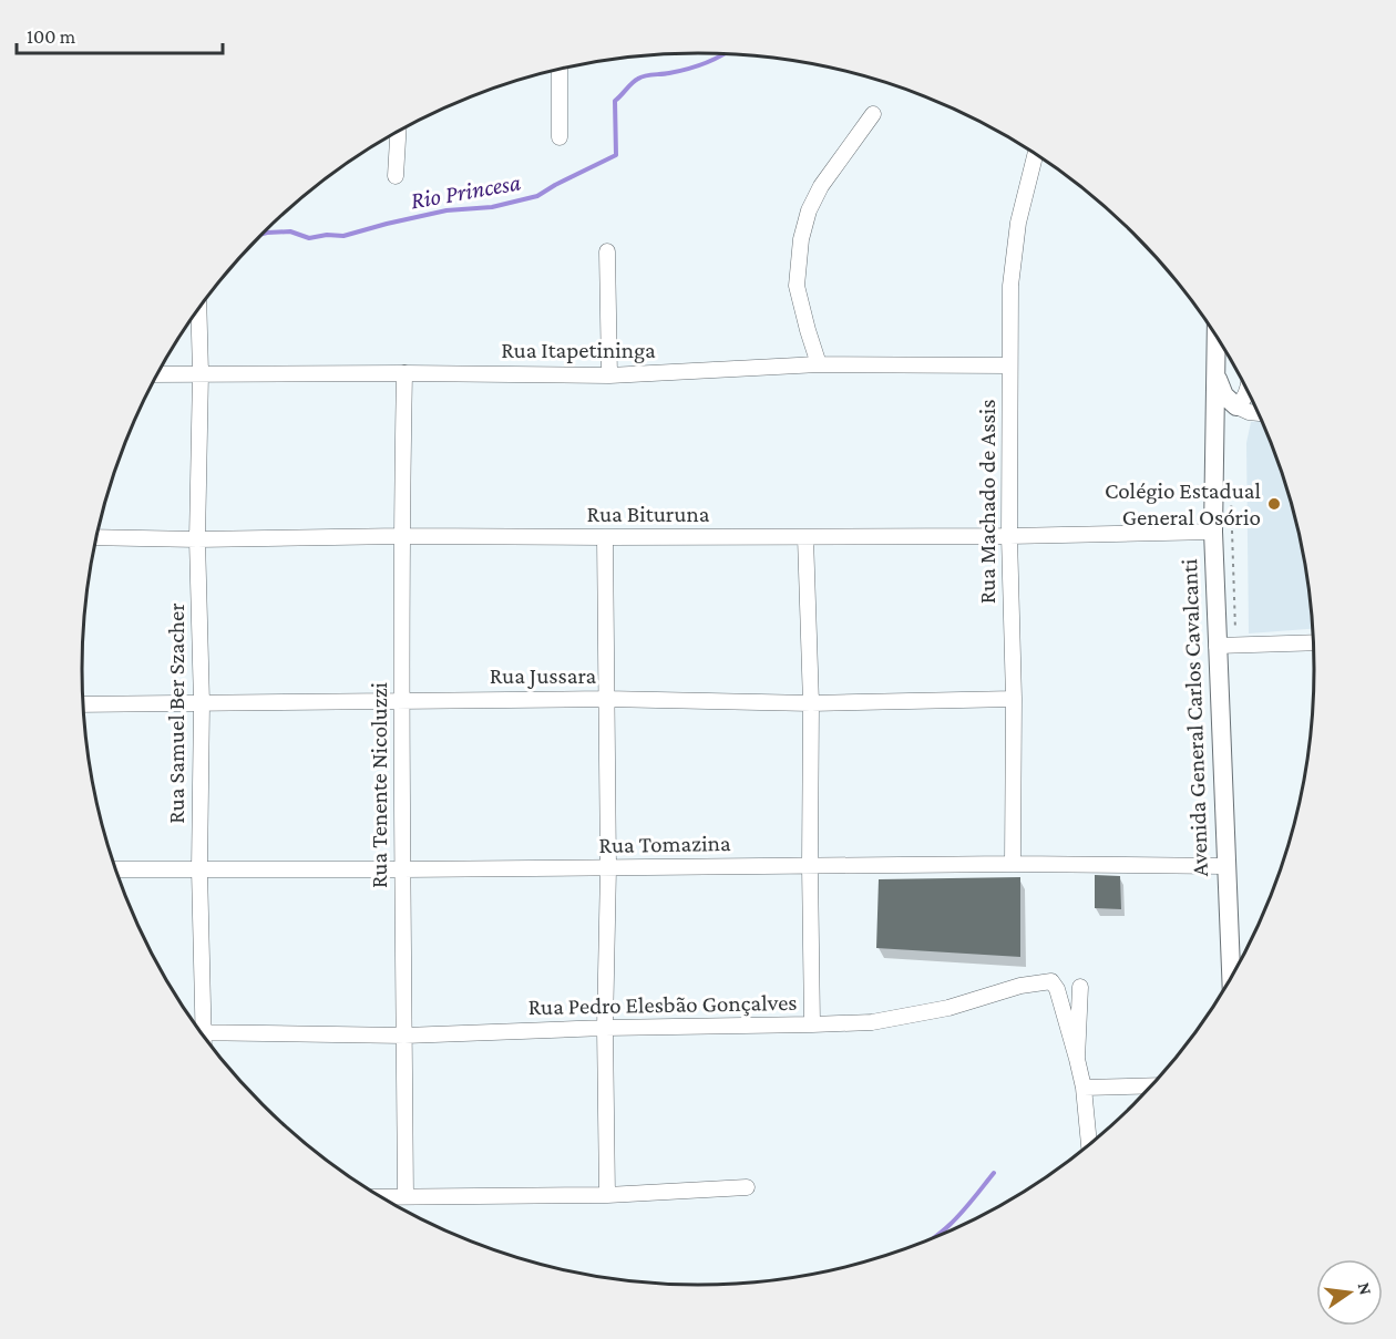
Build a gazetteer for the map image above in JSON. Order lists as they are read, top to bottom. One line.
{"streets":{"main road":["Avenida General Carlos Cavalcanti"],"street":["Rua Itapetininga","Rua Machado de Assis","Rua Bituruna","Rua Jussara","Rua Samuel Ber Szacher","Rua Tenente Nicoluzzi","Rua Tomazina","Rua Pedro Elesbão Gonçalves"]},"crossings":[["Rua Itapetininga","Rua Machado de Assis"],["Rua Itapetininga","Rua Samuel Ber Szacher"],["Rua Itapetininga","Rua Tenente Nicoluzzi"],["Rua Machado de Assis","Rua Bituruna"],["Rua Machado de Assis","Rua Jussara"],["Rua Machado de Assis","Rua Tomazina"],["Rua Bituruna","Rua Samuel Ber Szacher"],["Rua Bituruna","Avenida General Carlos Cavalcanti"],["Rua Bituruna","Rua Tenente Nicoluzzi"],["Rua Jussara","Rua Samuel Ber Szacher"],["Rua Jussara","Rua Tenente Nicoluzzi"],["Rua Samuel Ber Szacher","Rua Tomazina"],["Avenida General Carlos Cavalcanti","Rua Tomazina"],["Rua Tenente Nicoluzzi","Rua Tomazina"],["Rua Tenente Nicoluzzi","Rua Pedro Elesbão Gonçalves"]],"water":["Rio Princesa"],"places":["Colégio Estadual General Osório"],"scale_bar":"100 m","north":"right"}
